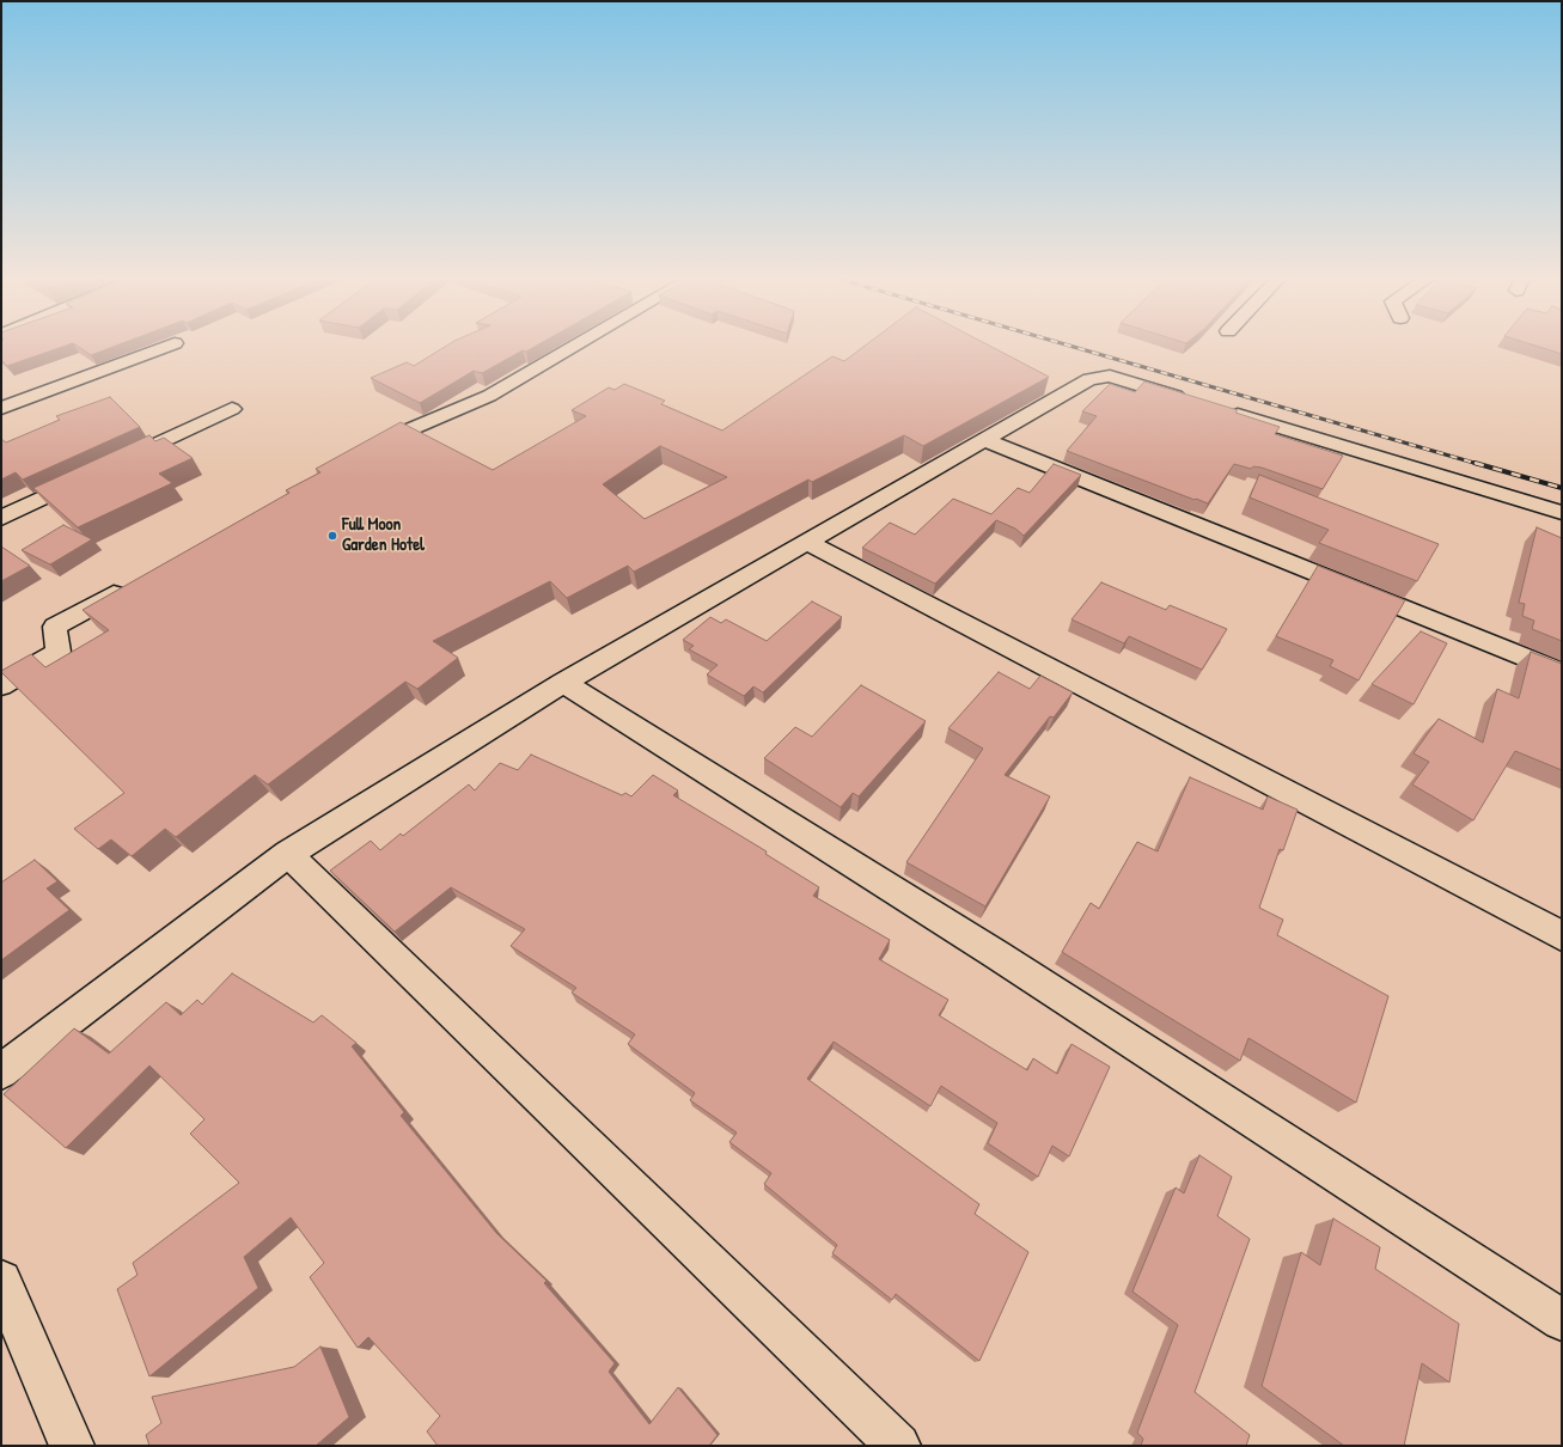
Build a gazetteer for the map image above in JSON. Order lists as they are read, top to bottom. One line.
{"places":["Full Moon Garden Hotel"]}
